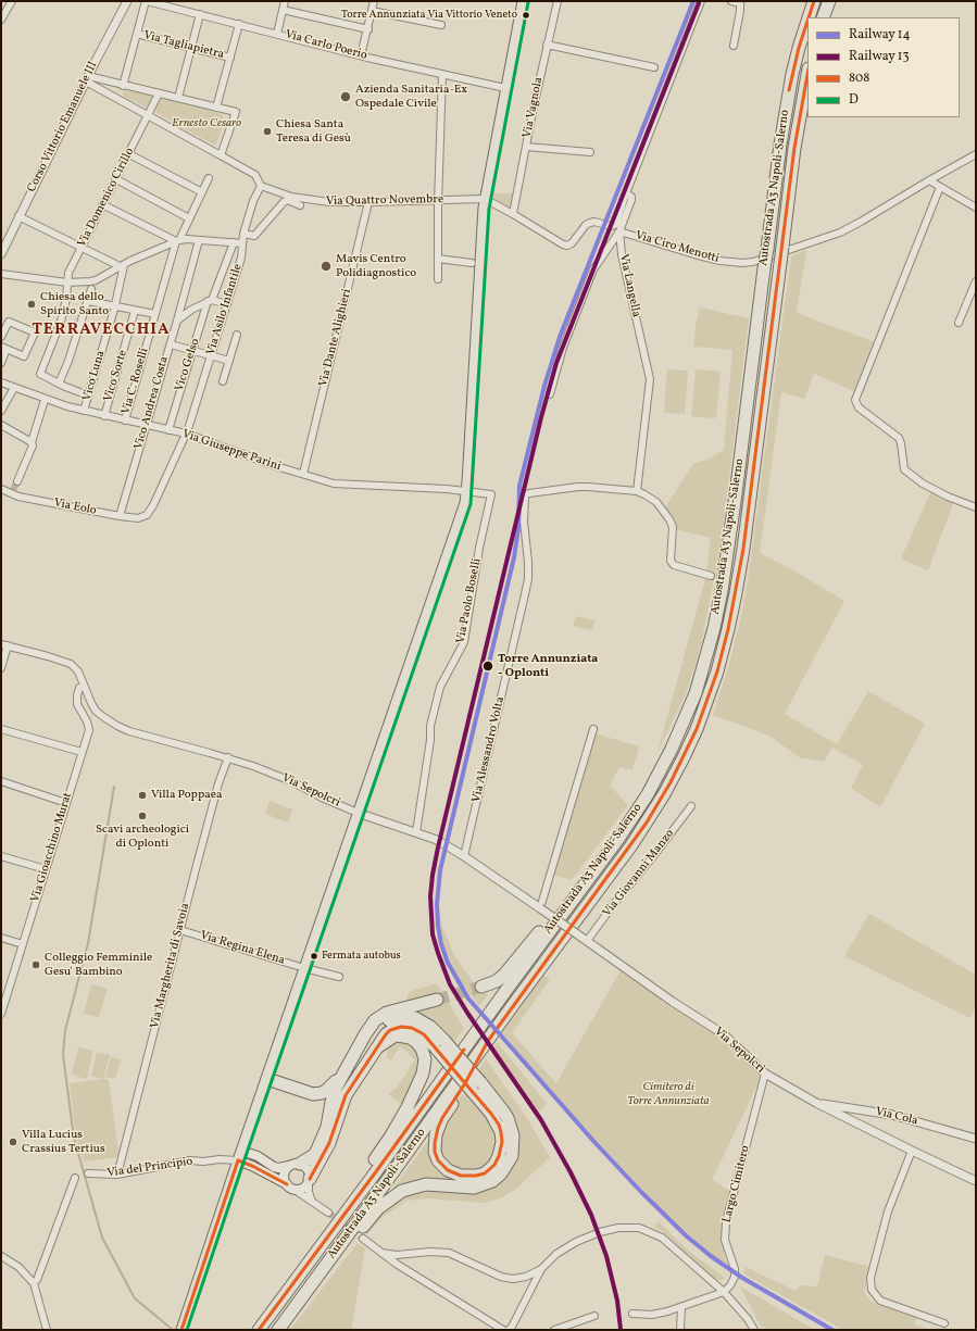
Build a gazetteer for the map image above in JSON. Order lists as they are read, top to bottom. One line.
{"streets":{"highway":["Autostrada A3 Napoli-Salerno"],"street":["Via Tagliapietra","Via Carlo Poerio","Via Vagnola","Corso Vittorio Emanuele III","Via Domenico Cirillo","Via Quattro Novembre","Via Ciro Menotti","Via Langella","Via Asilo Infantile","Via Dante Alighieri","Vico Gelso","Vico Luna","Vico Sorte","Via C. Roselli","Vico Andrea Costa","Via Giuseppe Parini","Via Eolo","Via Paolo Boselli","Via Alessandro Volta","Via Sepolcri","Via Gioacchino Murat","Via Giovanni Manzo","Via Regina Elena","Via Margherita di Savoia","Via Cola","Via del Principio","Largo Cimitero"]},"crossings":[["Via Quattro Novembre","Via Asilo Infantile"],["Via Quattro Novembre","Via Dante Alighieri"],["Via Ciro Menotti","Via Langella"],["Via Langella","Via Alessandro Volta"],["Via Asilo Infantile","Via Giuseppe Parini"],["Via Asilo Infantile","Via Eolo"],["Via Dante Alighieri","Via Giuseppe Parini"],["Vico Gelso","Via Giuseppe Parini"],["Vico Luna","Via Giuseppe Parini"],["Vico Sorte","Via Giuseppe Parini"],["Via C. Roselli","Via Giuseppe Parini"],["Vico Andrea Costa","Via Giuseppe Parini"],["Vico Andrea Costa","Via Eolo"],["Via Giuseppe Parini","Via Paolo Boselli"],["Via Paolo Boselli","Via Sepolcri"],["Via Alessandro Volta","Via Sepolcri"],["Via Sepolcri","Via Gioacchino Murat"],["Via Sepolcri","Via Giovanni Manzo"],["Via Sepolcri","Via Margherita di Savoia"],["Via Sepolcri","Via Cola"],["Via Sepolcri","Largo Cimitero"],["Via Regina Elena","Via Margherita di Savoia"],["Via Margherita di Savoia","Via del Principio"]],"districts":["TERRAVECCHIA"],"parks":["Ernesto Cesaro","Cimitero di Torre Annunziata"],"places":["Torre Annunziata Via Vittorio Veneto","Azienda Sanitaria-Ex Ospedale Civile","Chiesa Santa Teresa di Gesù","Mavis Centro Polidiagnostico","Chiesa dello Spirito Santo","Torre Annunziata - Oplonti","Villa Poppaea","Scavi archeologici di Oplonti","Fermata autobus","Colleggio Femminile Gesu' Bambino","Villa Lucius Crassius Tertius"],"lines":["rail line 14","transit line 808","transit line D","rail line 13"],"legend":["Railway 14","Railway 13","808","D"]}
